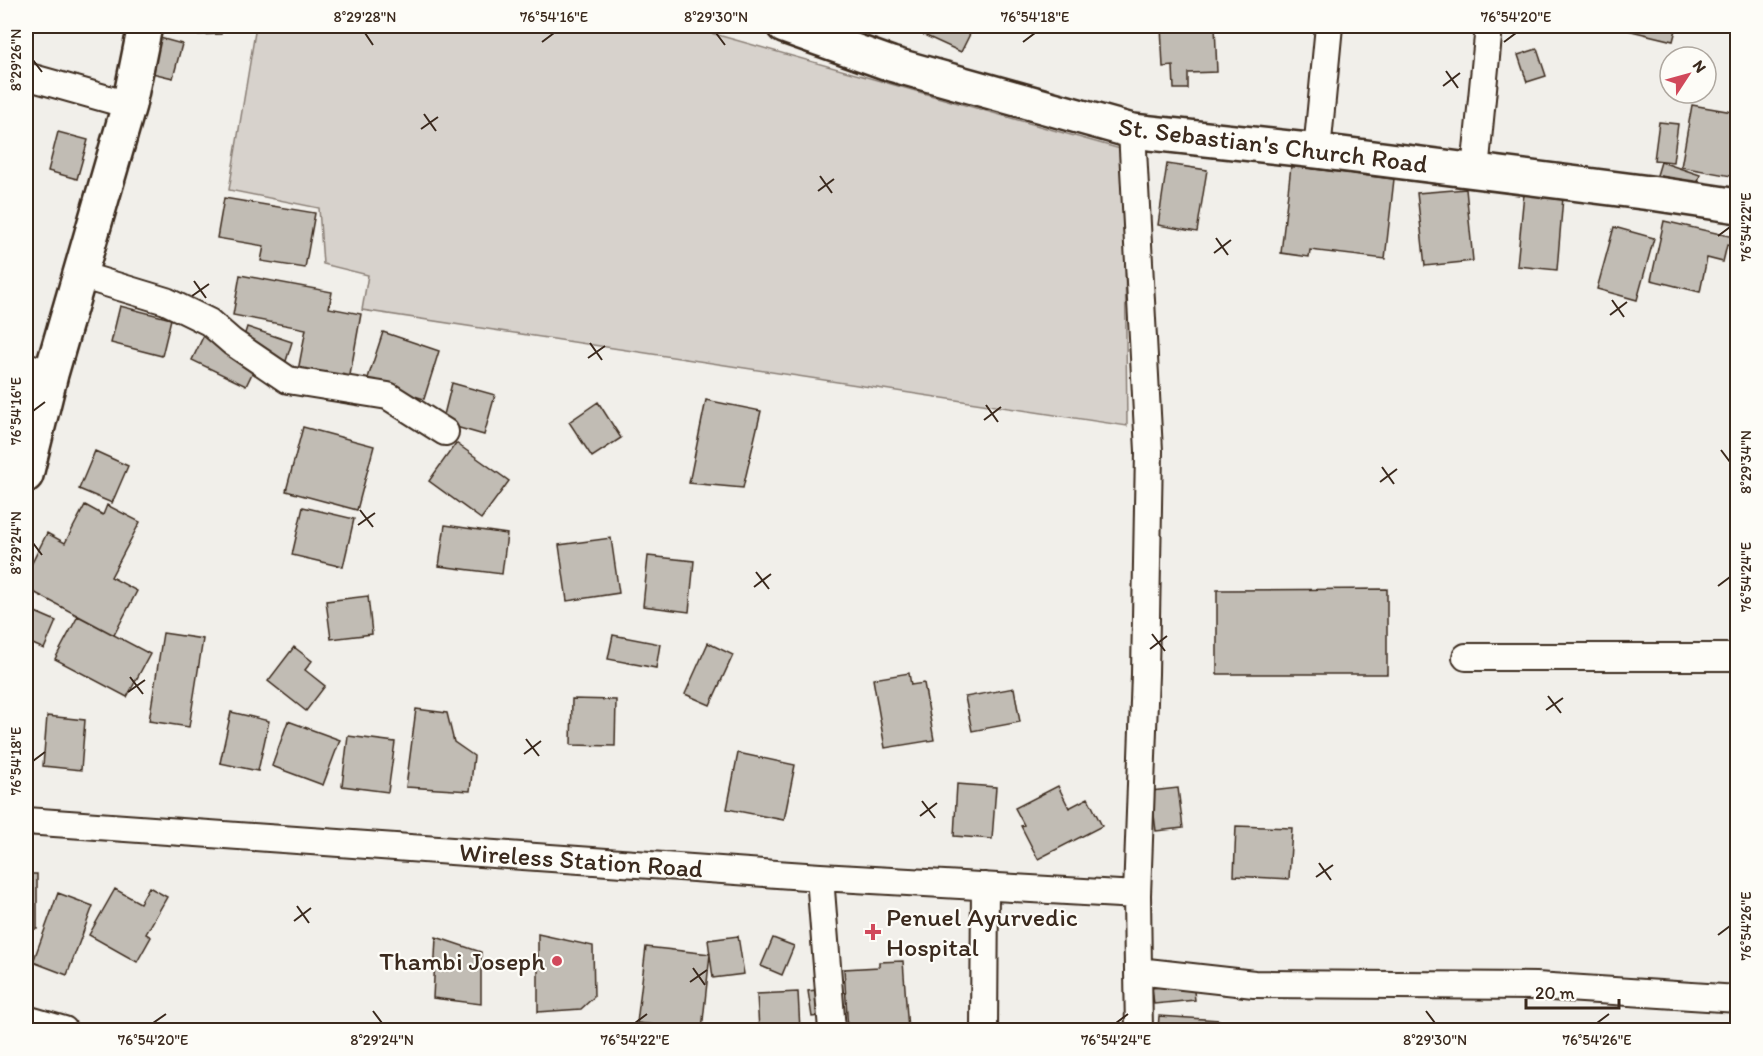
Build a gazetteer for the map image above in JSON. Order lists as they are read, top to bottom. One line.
{"streets":{"street":["St. Sebastian's Church Road","Wireless Station Road"]},"places":{"health":["Penuel Ayurvedic Hospital"],"other":["Thambi Joseph"]},"scale_bar":"20 m","north":"top right","coordinates":["8°29'28\"N","76°54'16\"E","8°29'30\"N","76°54'18\"E","76°54'20\"E","8°29'26\"N","76°54'22\"E","8°29'34\"N","8°29'24\"N","76°54'24\"E","76°54'26\"E"]}
